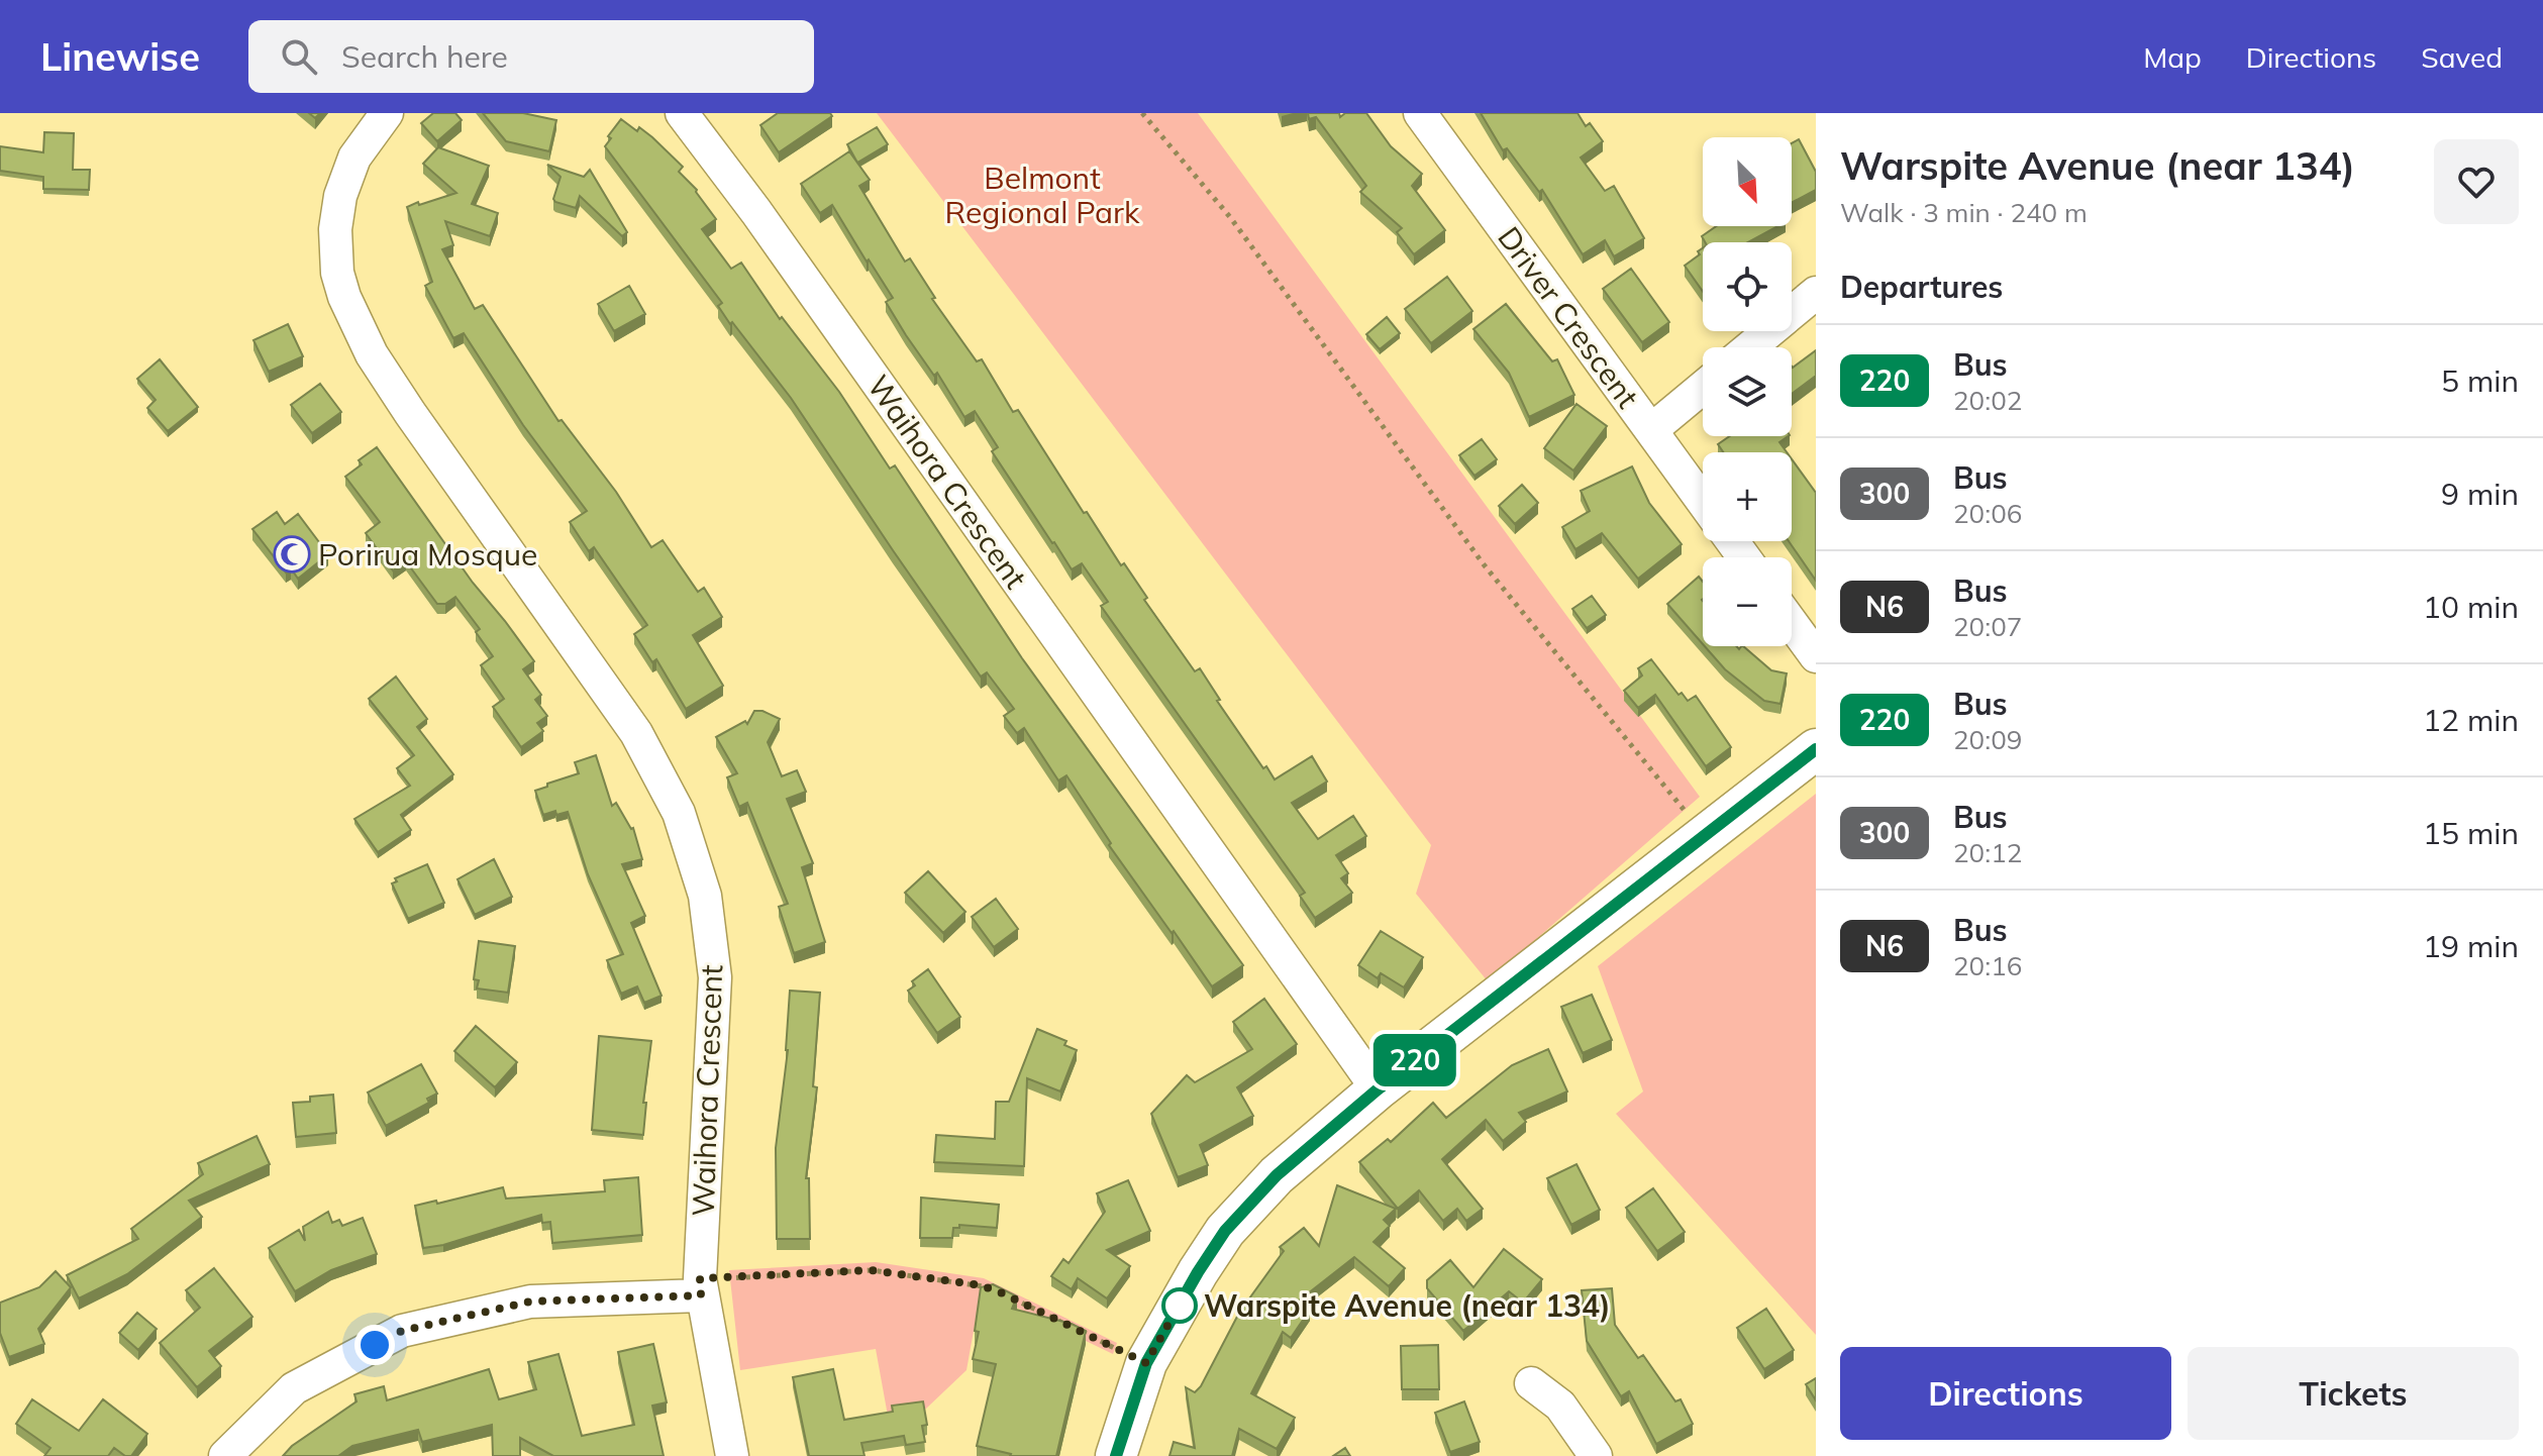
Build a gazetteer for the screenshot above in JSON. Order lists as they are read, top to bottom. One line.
{"streets":{"street":["Driver Crescent","Waihora Crescent"]},"parks":["Belmont Regional Park"],"places":{"mosque":["Porirua Mosque"],"other":["Warspite Avenue (near 134)"]},"lines":["bus line 220"],"north":"bottom right","page":{"header":"Linewise","search":"Search here","nav":["Map","Directions","Saved"],"on_map":"220","heading":[["Warspite Avenue (near 134)","Walk · 3 min · 240 m"],"Departures"],"map_buttons":["+","−"],"list":[{"mark":"220","name":"Bus","note":"20:02","value":"5 min"},{"mark":"300","name":"Bus","note":"20:06","value":"9 min"},{"mark":"N6","name":"Bus","note":"20:07","value":"10 min"},{"mark":"220","name":"Bus","note":"20:09","value":"12 min"},{"mark":"300","name":"Bus","note":"20:12","value":"15 min"},{"mark":"N6","name":"Bus","note":"20:16","value":"19 min"}],"buttons":["Directions","Tickets"]}}
